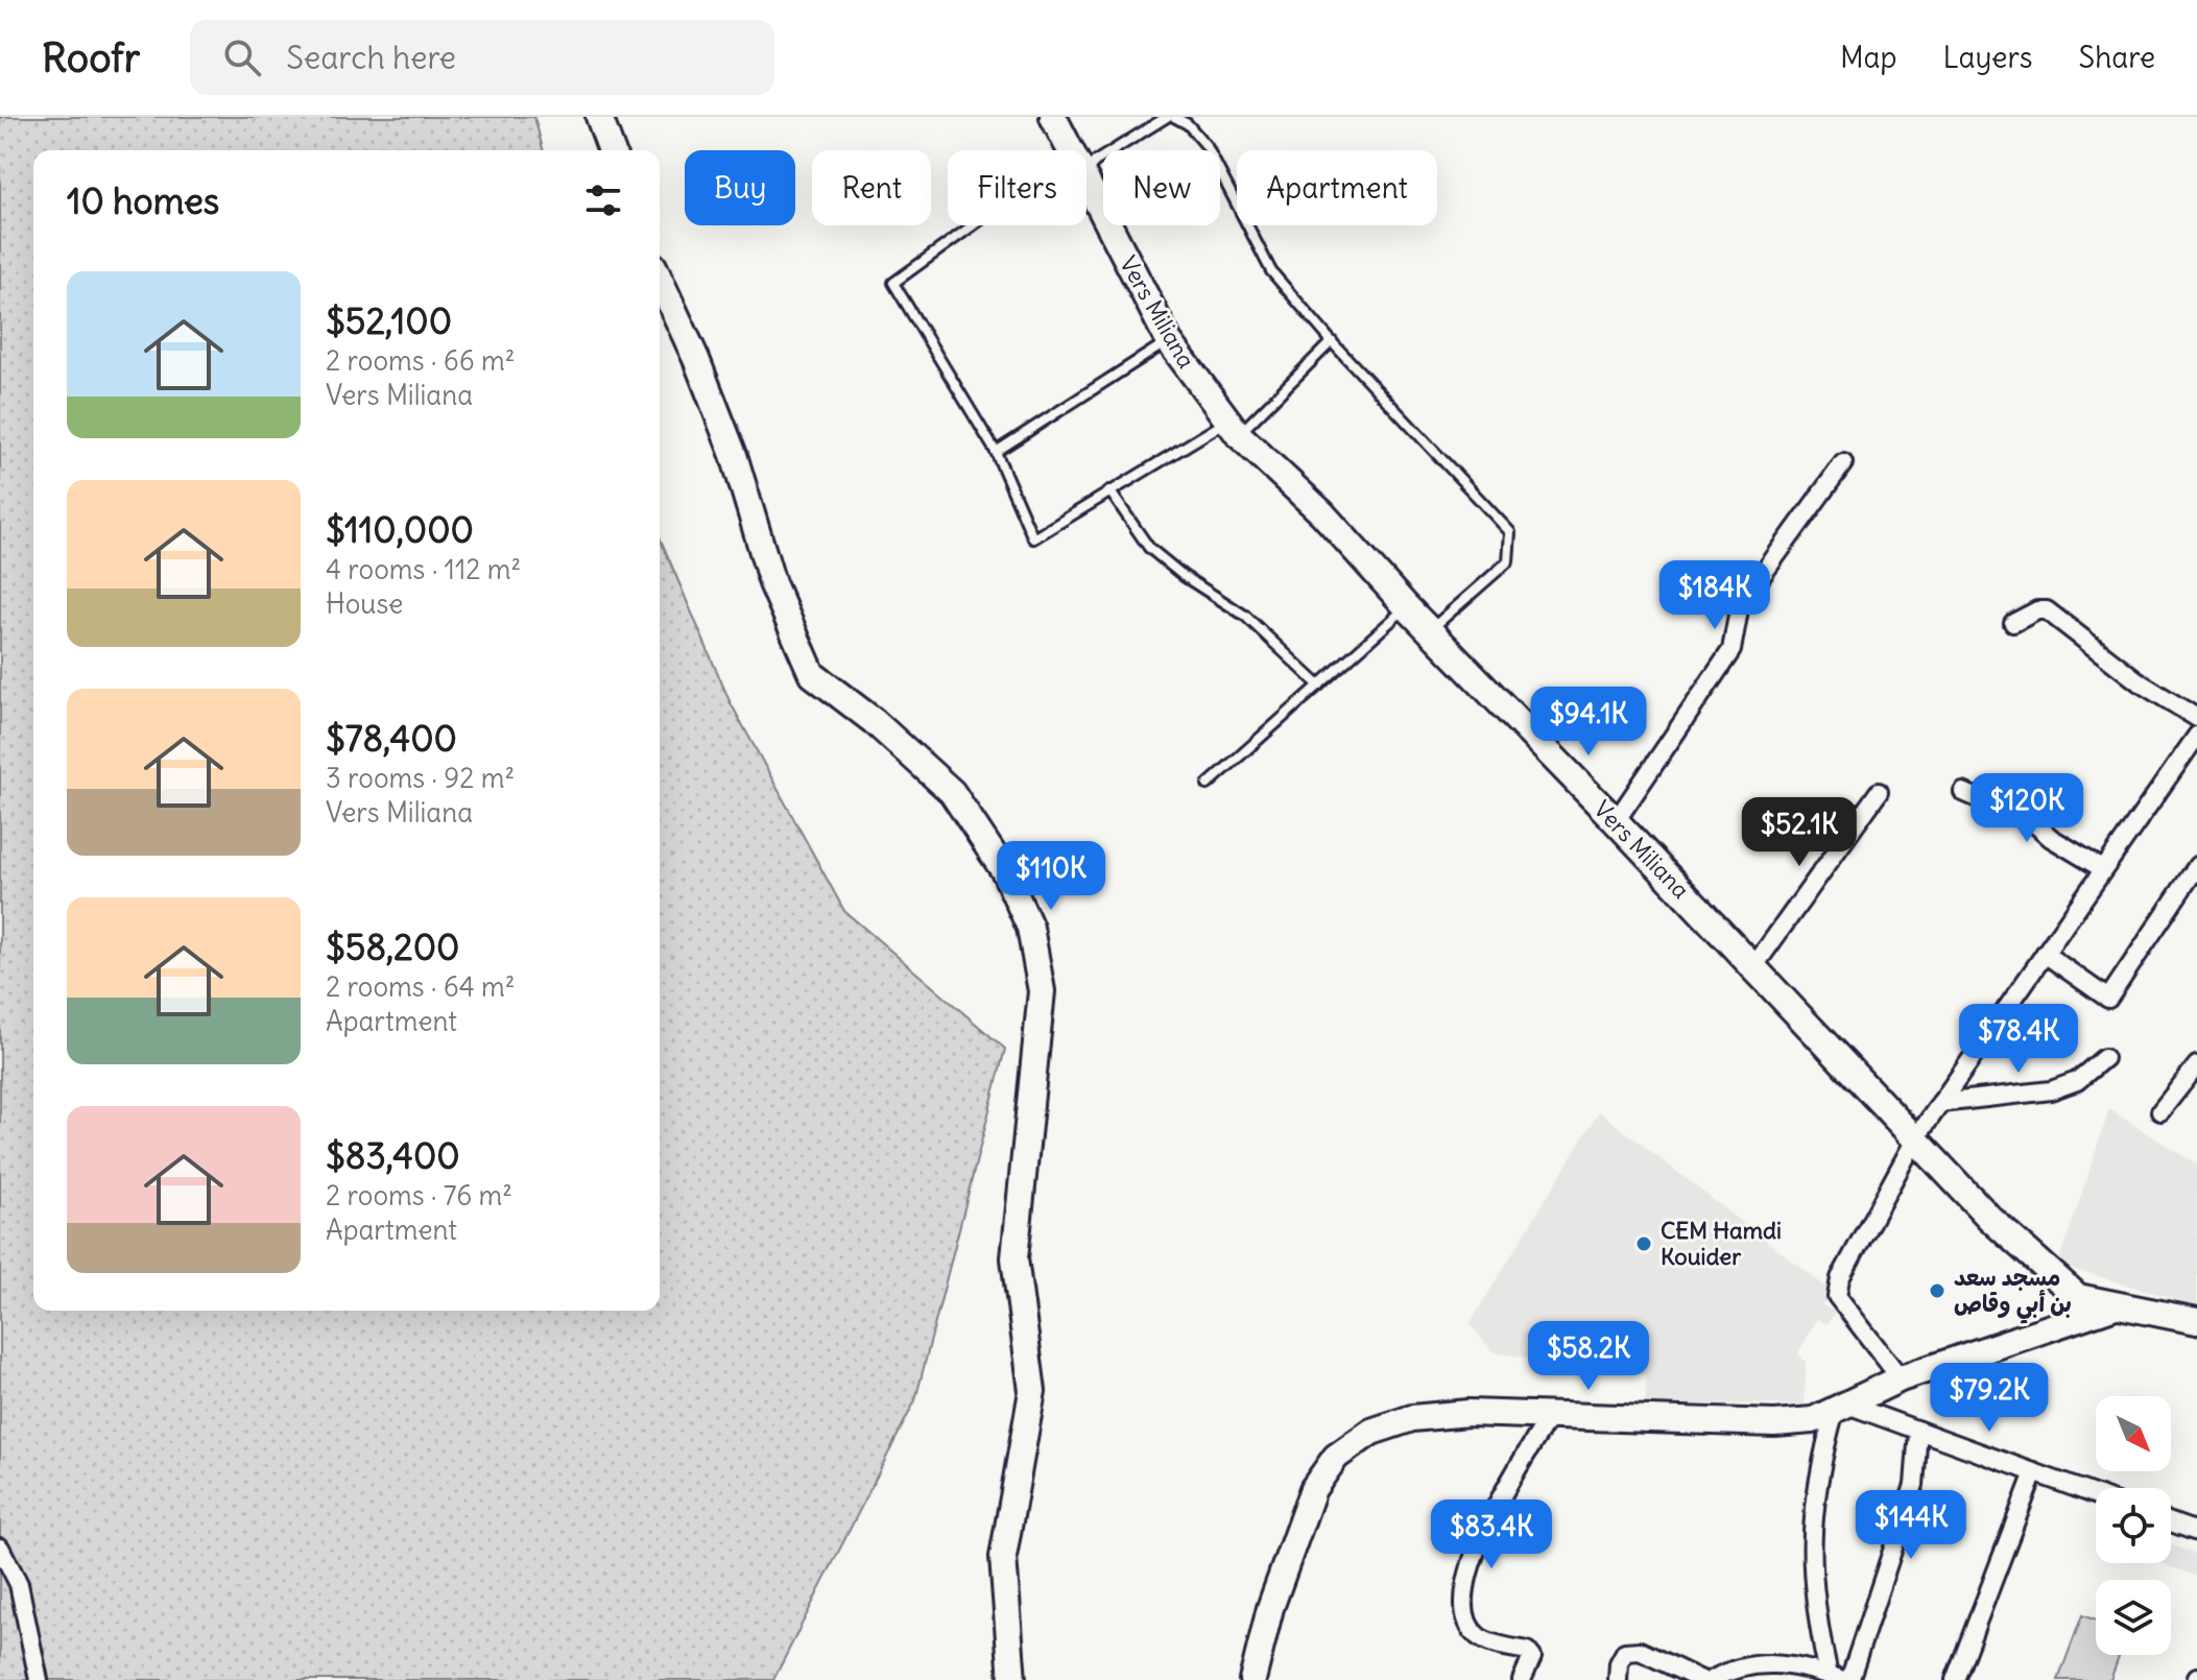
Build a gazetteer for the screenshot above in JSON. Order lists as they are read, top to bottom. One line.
{"streets":{"street":["Vers Miliana"]},"places":["CEM Hamdi Kouider","مسجد سعد بن أبي وقاص"],"north":"bottom right","page":{"header":"Roofr","search":"Search here","nav":["Map","Layers","Share"],"chip":["Buy","Rent","Filters","New","Apartment"],"heading":"10 homes","list":[{"name":"$52,100","note":"2 rooms · 66 m² · Vers Miliana"},{"name":"$110,000","note":"4 rooms · 112 m² · House"},{"name":"$78,400","note":"3 rooms · 92 m² · Vers Miliana"},{"name":"$58,200","note":"2 rooms · 64 m² · Apartment"},{"name":"$83,400","note":"2 rooms · 76 m² · Apartment"}],"price":["$184K","$94.1K","$120K","$52.1K","$110K","$78.4K","$58.2K","$79.2K","$144K","$83.4K"]}}
